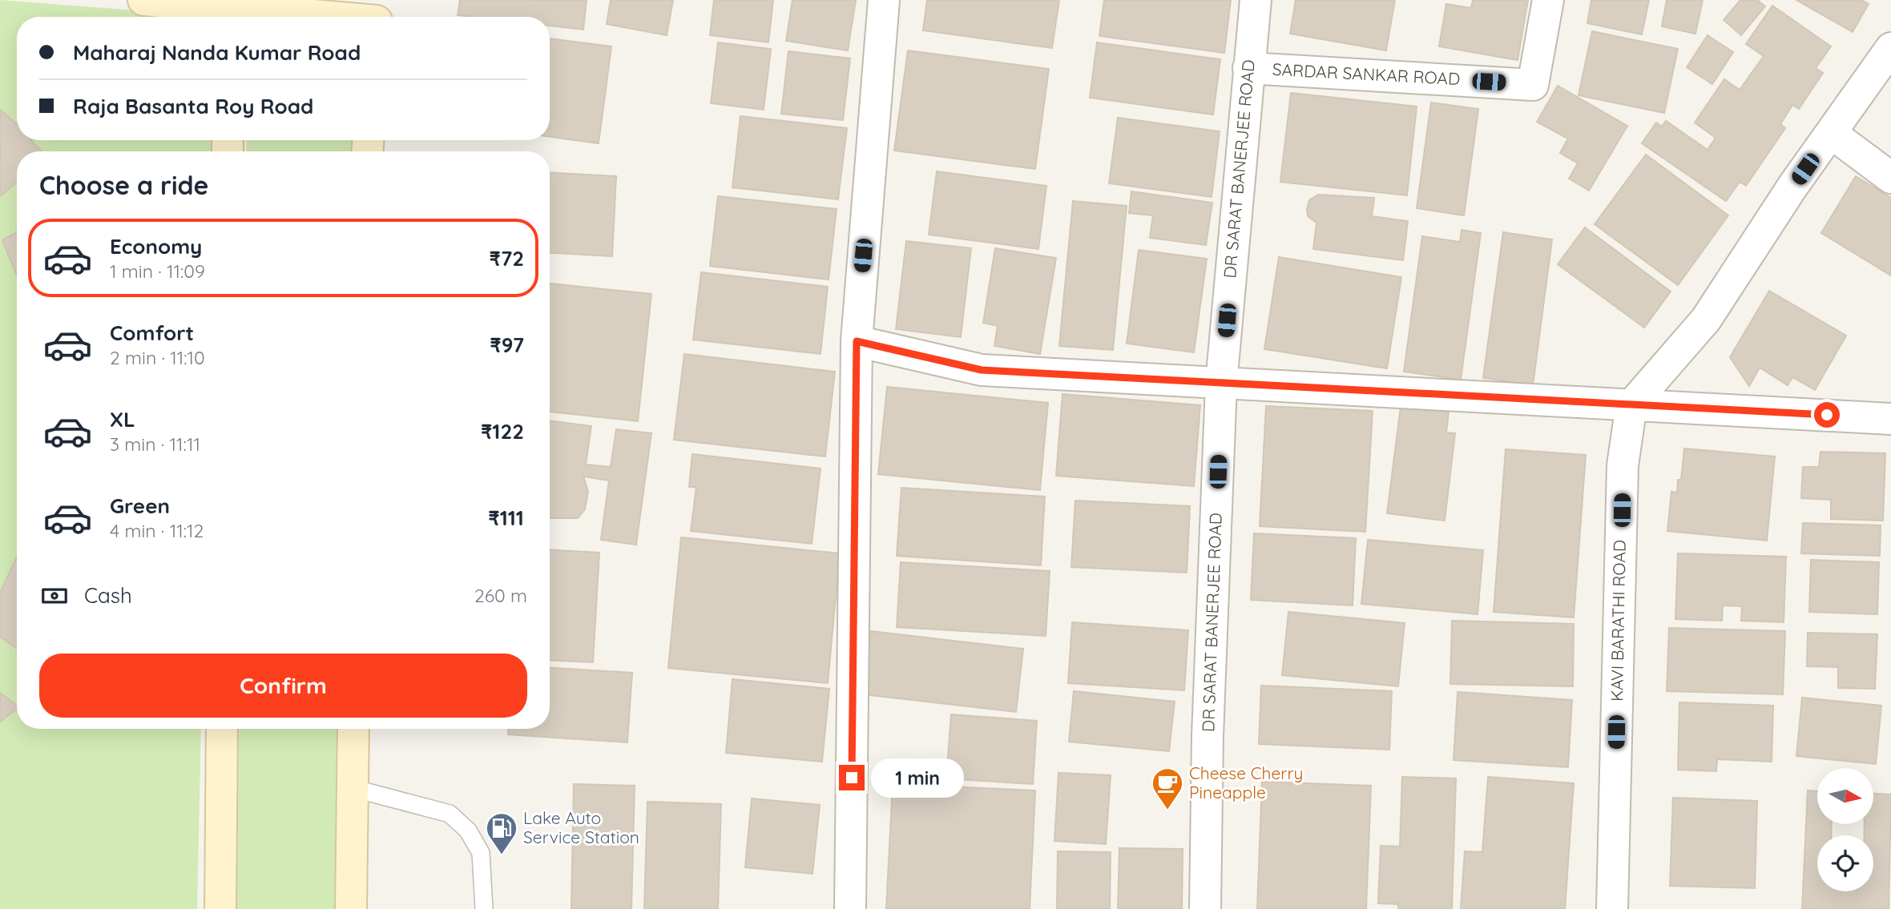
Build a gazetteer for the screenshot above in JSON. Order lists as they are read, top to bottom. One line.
{"streets":{"street":["SARDAR SANKAR ROAD","DR SARAT BANERJEE ROAD","KAVI BARATHI ROAD"]},"crossings":[["SARDAR SANKAR ROAD","DR SARAT BANERJEE ROAD"]],"places":{"cafe":["Cheese Cherry Pineapple"],"fuel station":["Lake Auto Service Station"]},"north":"right","page":{"banner":["Maharaj Nanda Kumar Road","Raja Basanta Roy Road"],"heading":"Choose a ride","list":[{"name":"Economy","note":"1 min · 11:09","value":"₹72"},{"name":"Comfort","note":"2 min · 11:10","value":"₹97"},{"name":"XL","note":"3 min · 11:11","value":"₹122"},{"name":"Green","note":"4 min · 11:12","value":"₹111"}],"pay":["Cash","260 m"],"buttons":"Confirm","bubble":"1 min"}}
